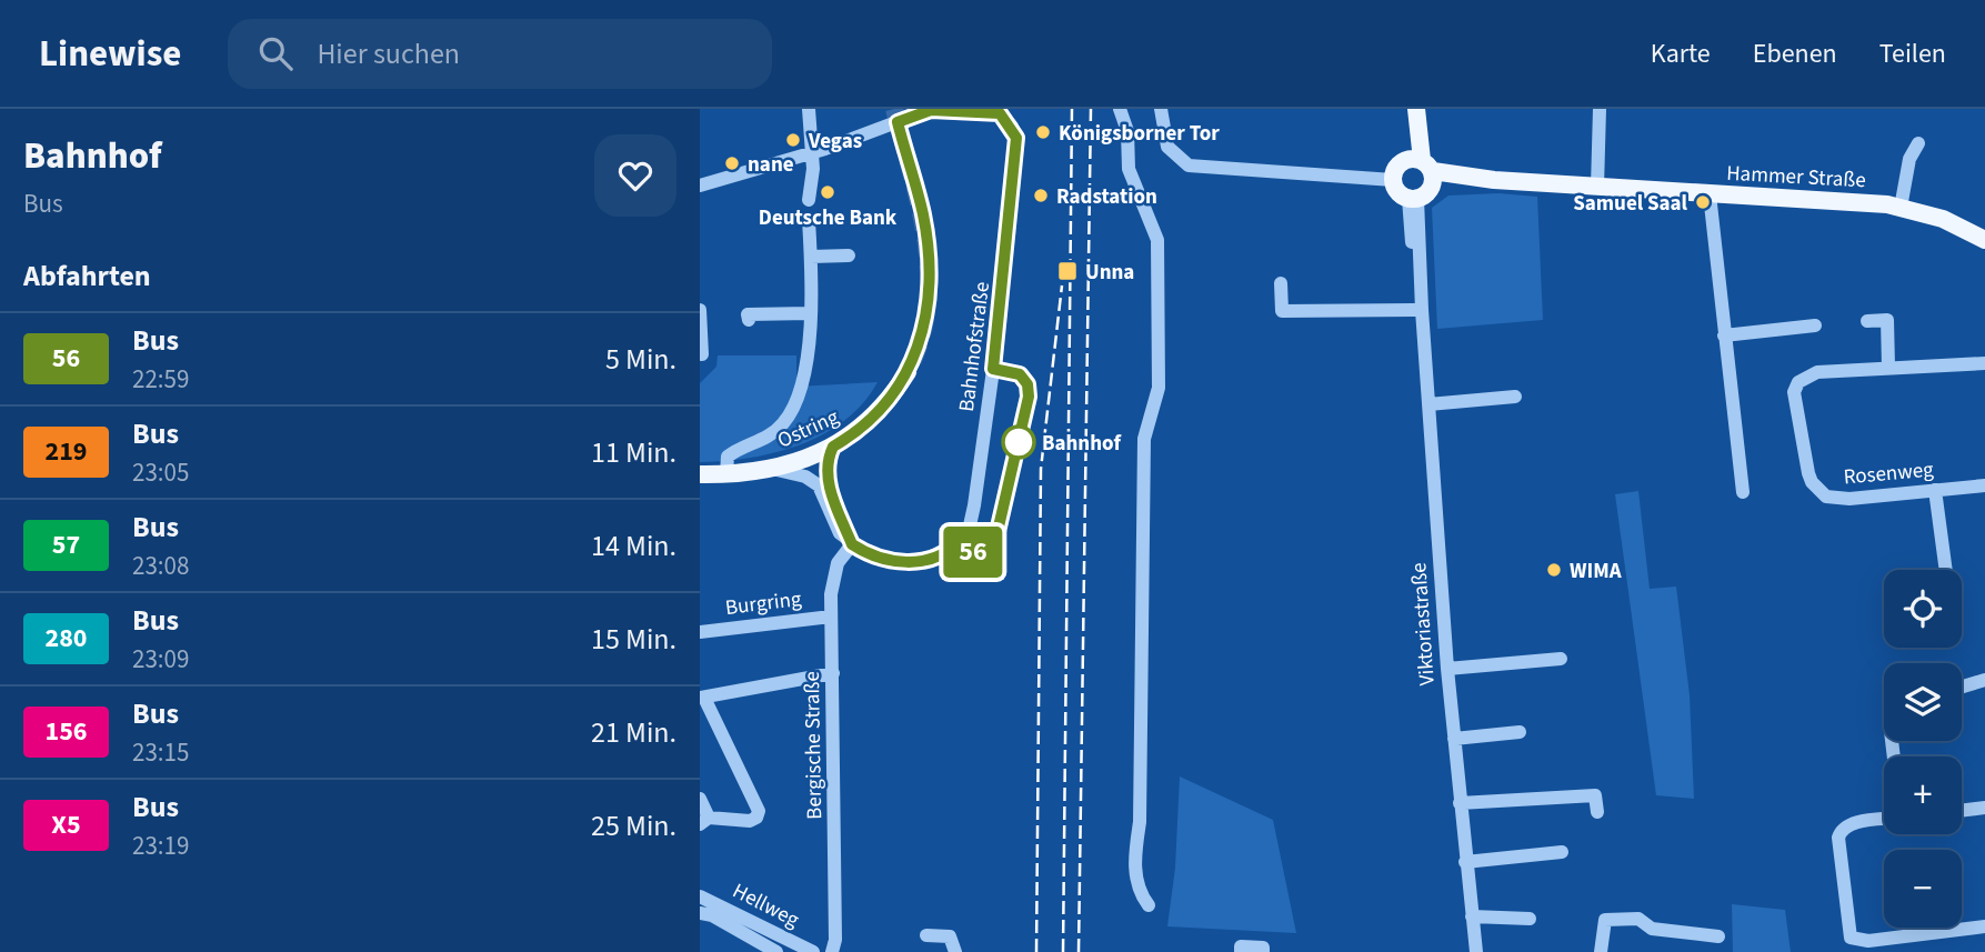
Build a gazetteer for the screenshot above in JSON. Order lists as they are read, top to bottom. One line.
{"streets":{"main road":["Hammer Straße","Ostring","Viktoriastraße"],"street":["Bahnhofstraße","Rosenweg","Burgring","Bergische Straße","Hellweg"]},"crossings":[["Hammer Straße","Viktoriastraße"],["Burgring","Bergische Straße"]],"places":{"other":["Königsborner Tor","Vegas","nane","Deutsche Bank","Radstation","Samuel Saal","Bahnhof","WIMA"],"transit":["Unna"]},"lines":["bus line 56"],"page":{"header":"Linewise","search":"Hier suchen","nav":["Karte","Ebenen","Teilen"],"heading":[["Bahnhof","Bus"],"Abfahrten"],"on_map":"56","list":[{"mark":"56","name":"Bus","note":"22:59","value":"5 Min."},{"mark":"219","name":"Bus","note":"23:05","value":"11 Min."},{"mark":"57","name":"Bus","note":"23:08","value":"14 Min."},{"mark":"280","name":"Bus","note":"23:09","value":"15 Min."},{"mark":"156","name":"Bus","note":"23:15","value":"21 Min."},{"mark":"X5","name":"Bus","note":"23:19","value":"25 Min."}],"map_buttons":["+","−"]}}
